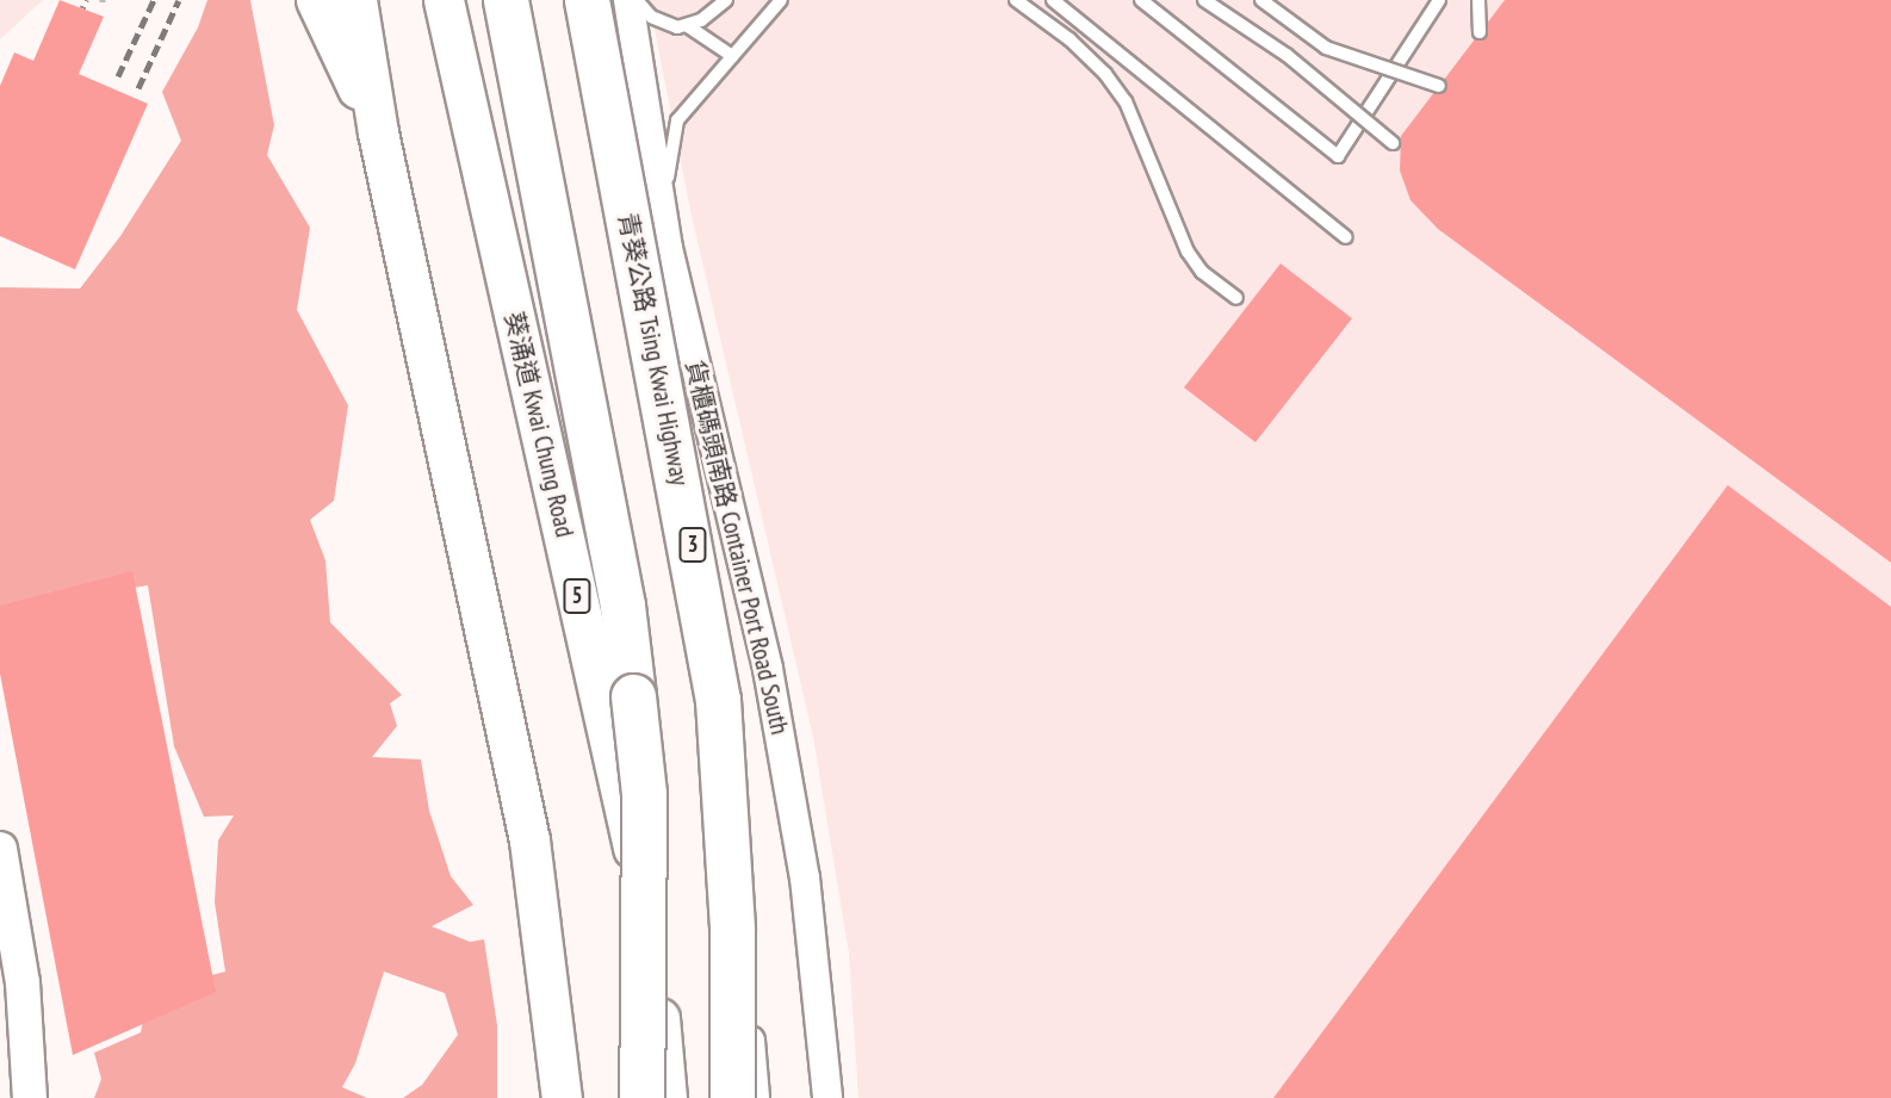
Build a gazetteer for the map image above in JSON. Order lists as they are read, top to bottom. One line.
{"streets":{"highway":["青葵公路 Tsing Kwai Highway","葵涌道 Kwai Chung Road","3","5"],"street":["貨櫃碼頭南路 Container Port Road South"]}}
